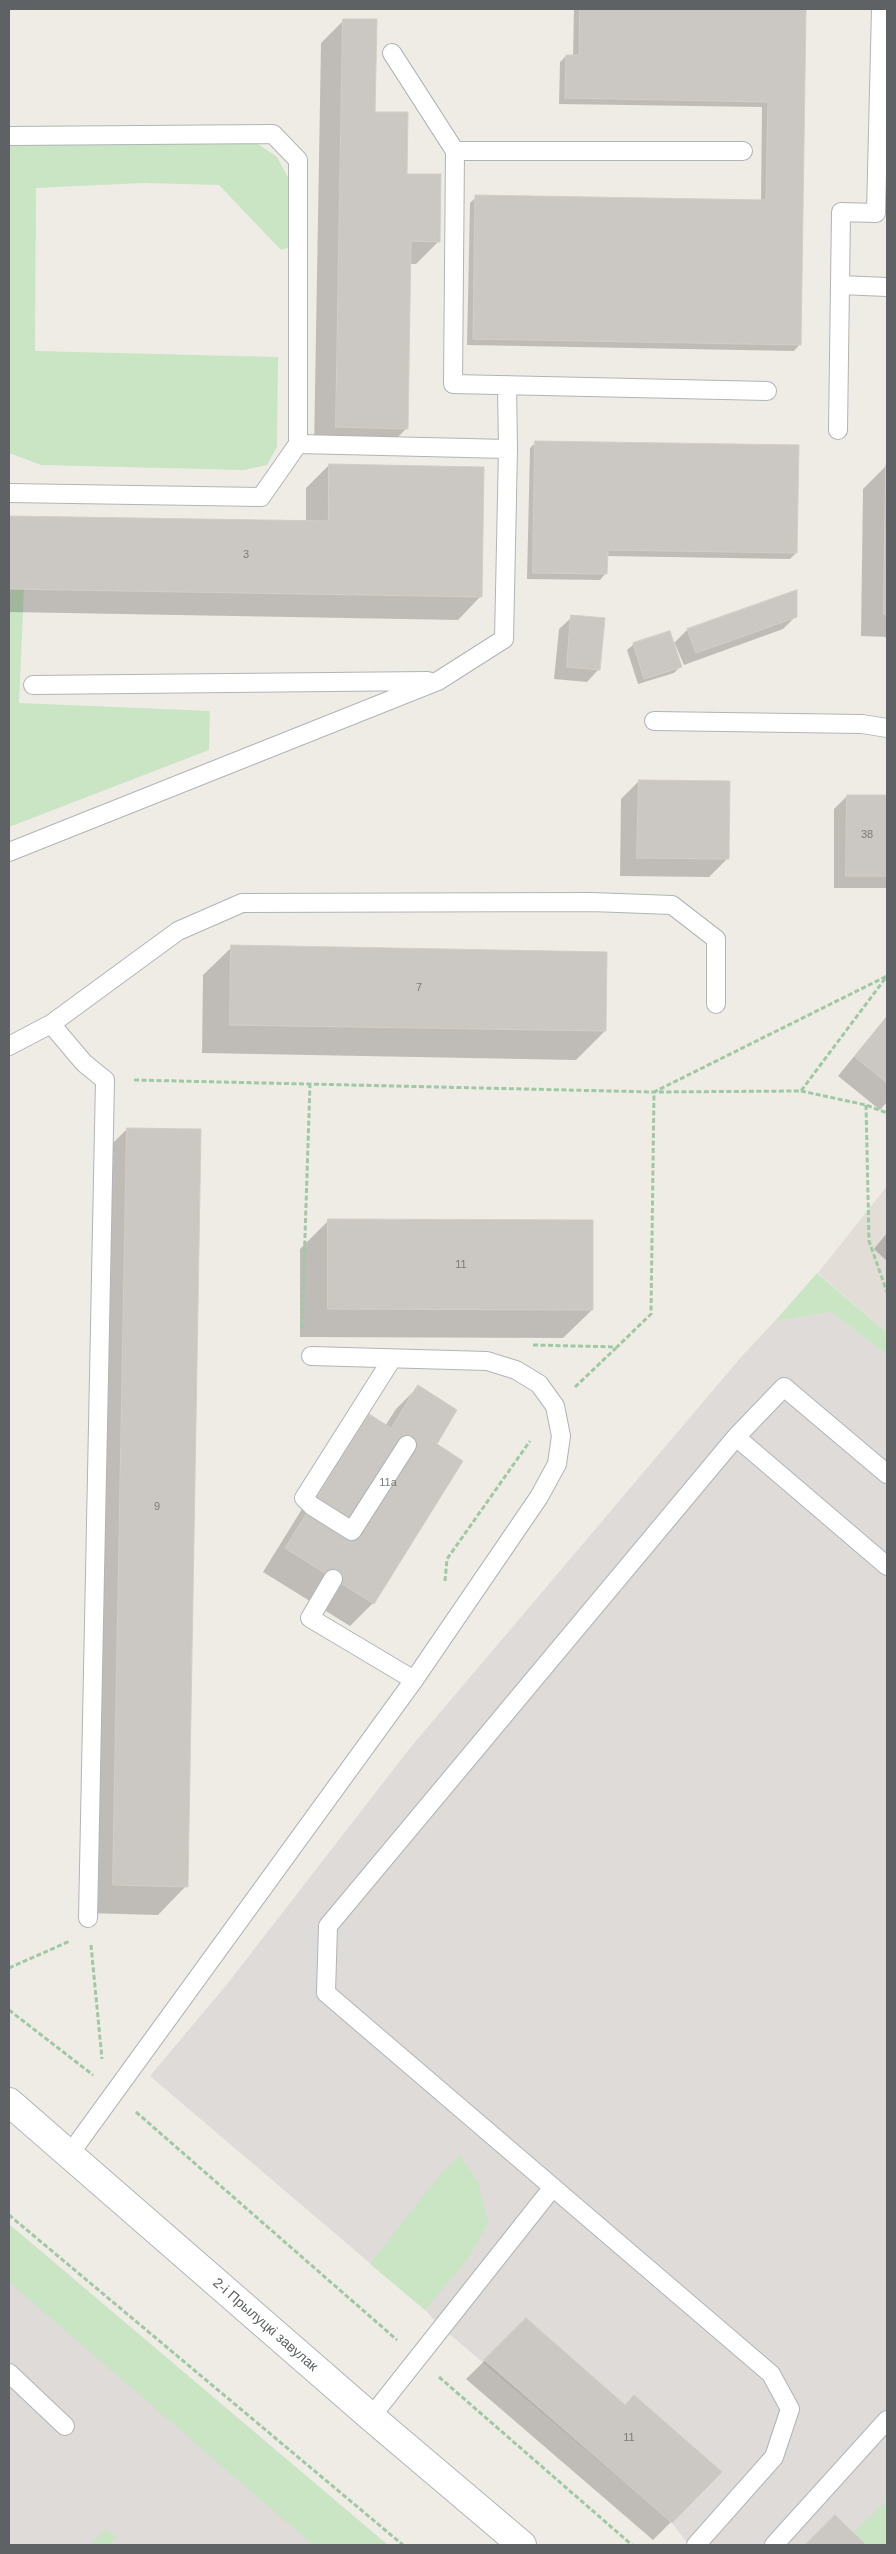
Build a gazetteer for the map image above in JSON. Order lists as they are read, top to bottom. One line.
{"streets":{"street":["2-і Прылуцкі завулак"]},"house_numbers":["3","38","7","11","11а","9","11"]}
